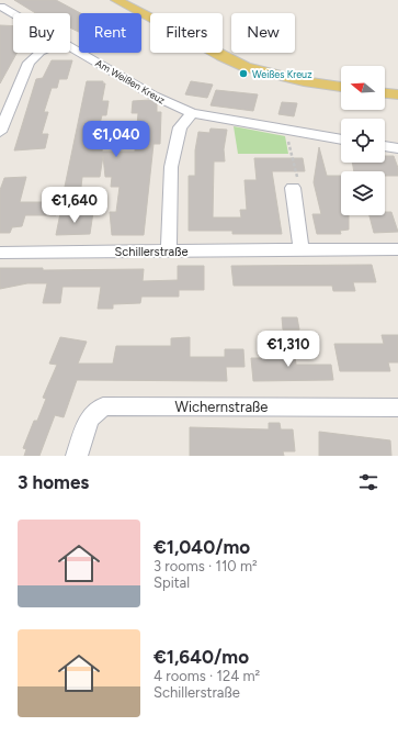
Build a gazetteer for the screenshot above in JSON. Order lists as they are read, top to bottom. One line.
{"streets":{"street":["Am Weißen Kreuz","Schillerstraße","Wichernstraße"]},"places":["Weißes Kreuz"],"north":"left","page":{"chip":["Buy","Rent","Filters","New"],"price":["€1,040","€1,640","€1,310"],"heading":"3 homes","list":[{"name":"€1,040/mo","note":"3 rooms · 110 m² · Spital"},{"name":"€1,640/mo","note":"4 rooms · 124 m² · Schillerstraße"}]}}
